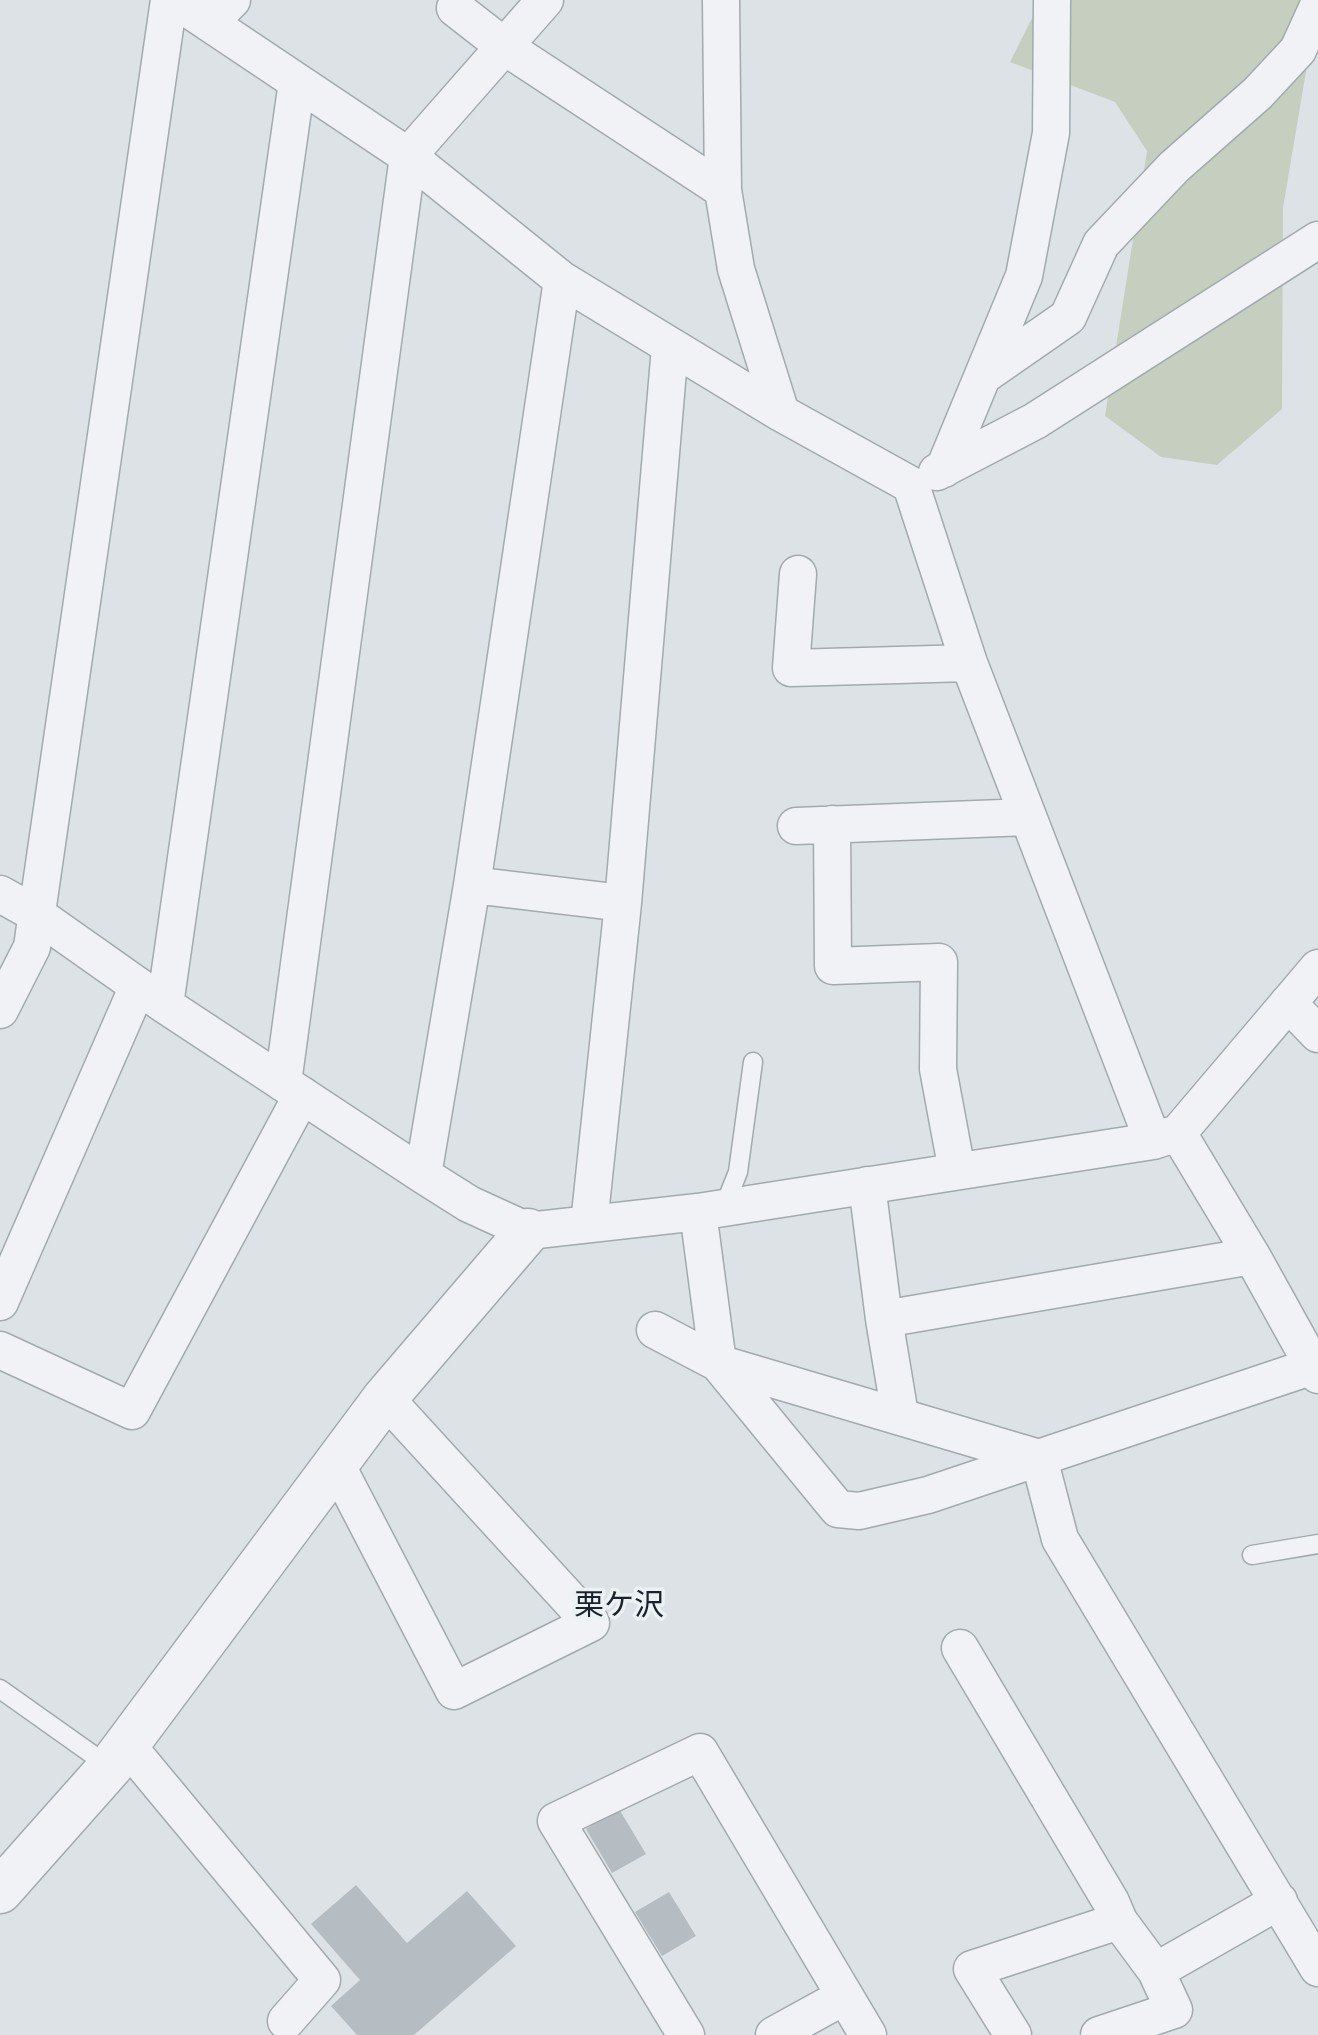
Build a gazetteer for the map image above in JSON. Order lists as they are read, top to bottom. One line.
{"districts":["栗ケ沢"]}
